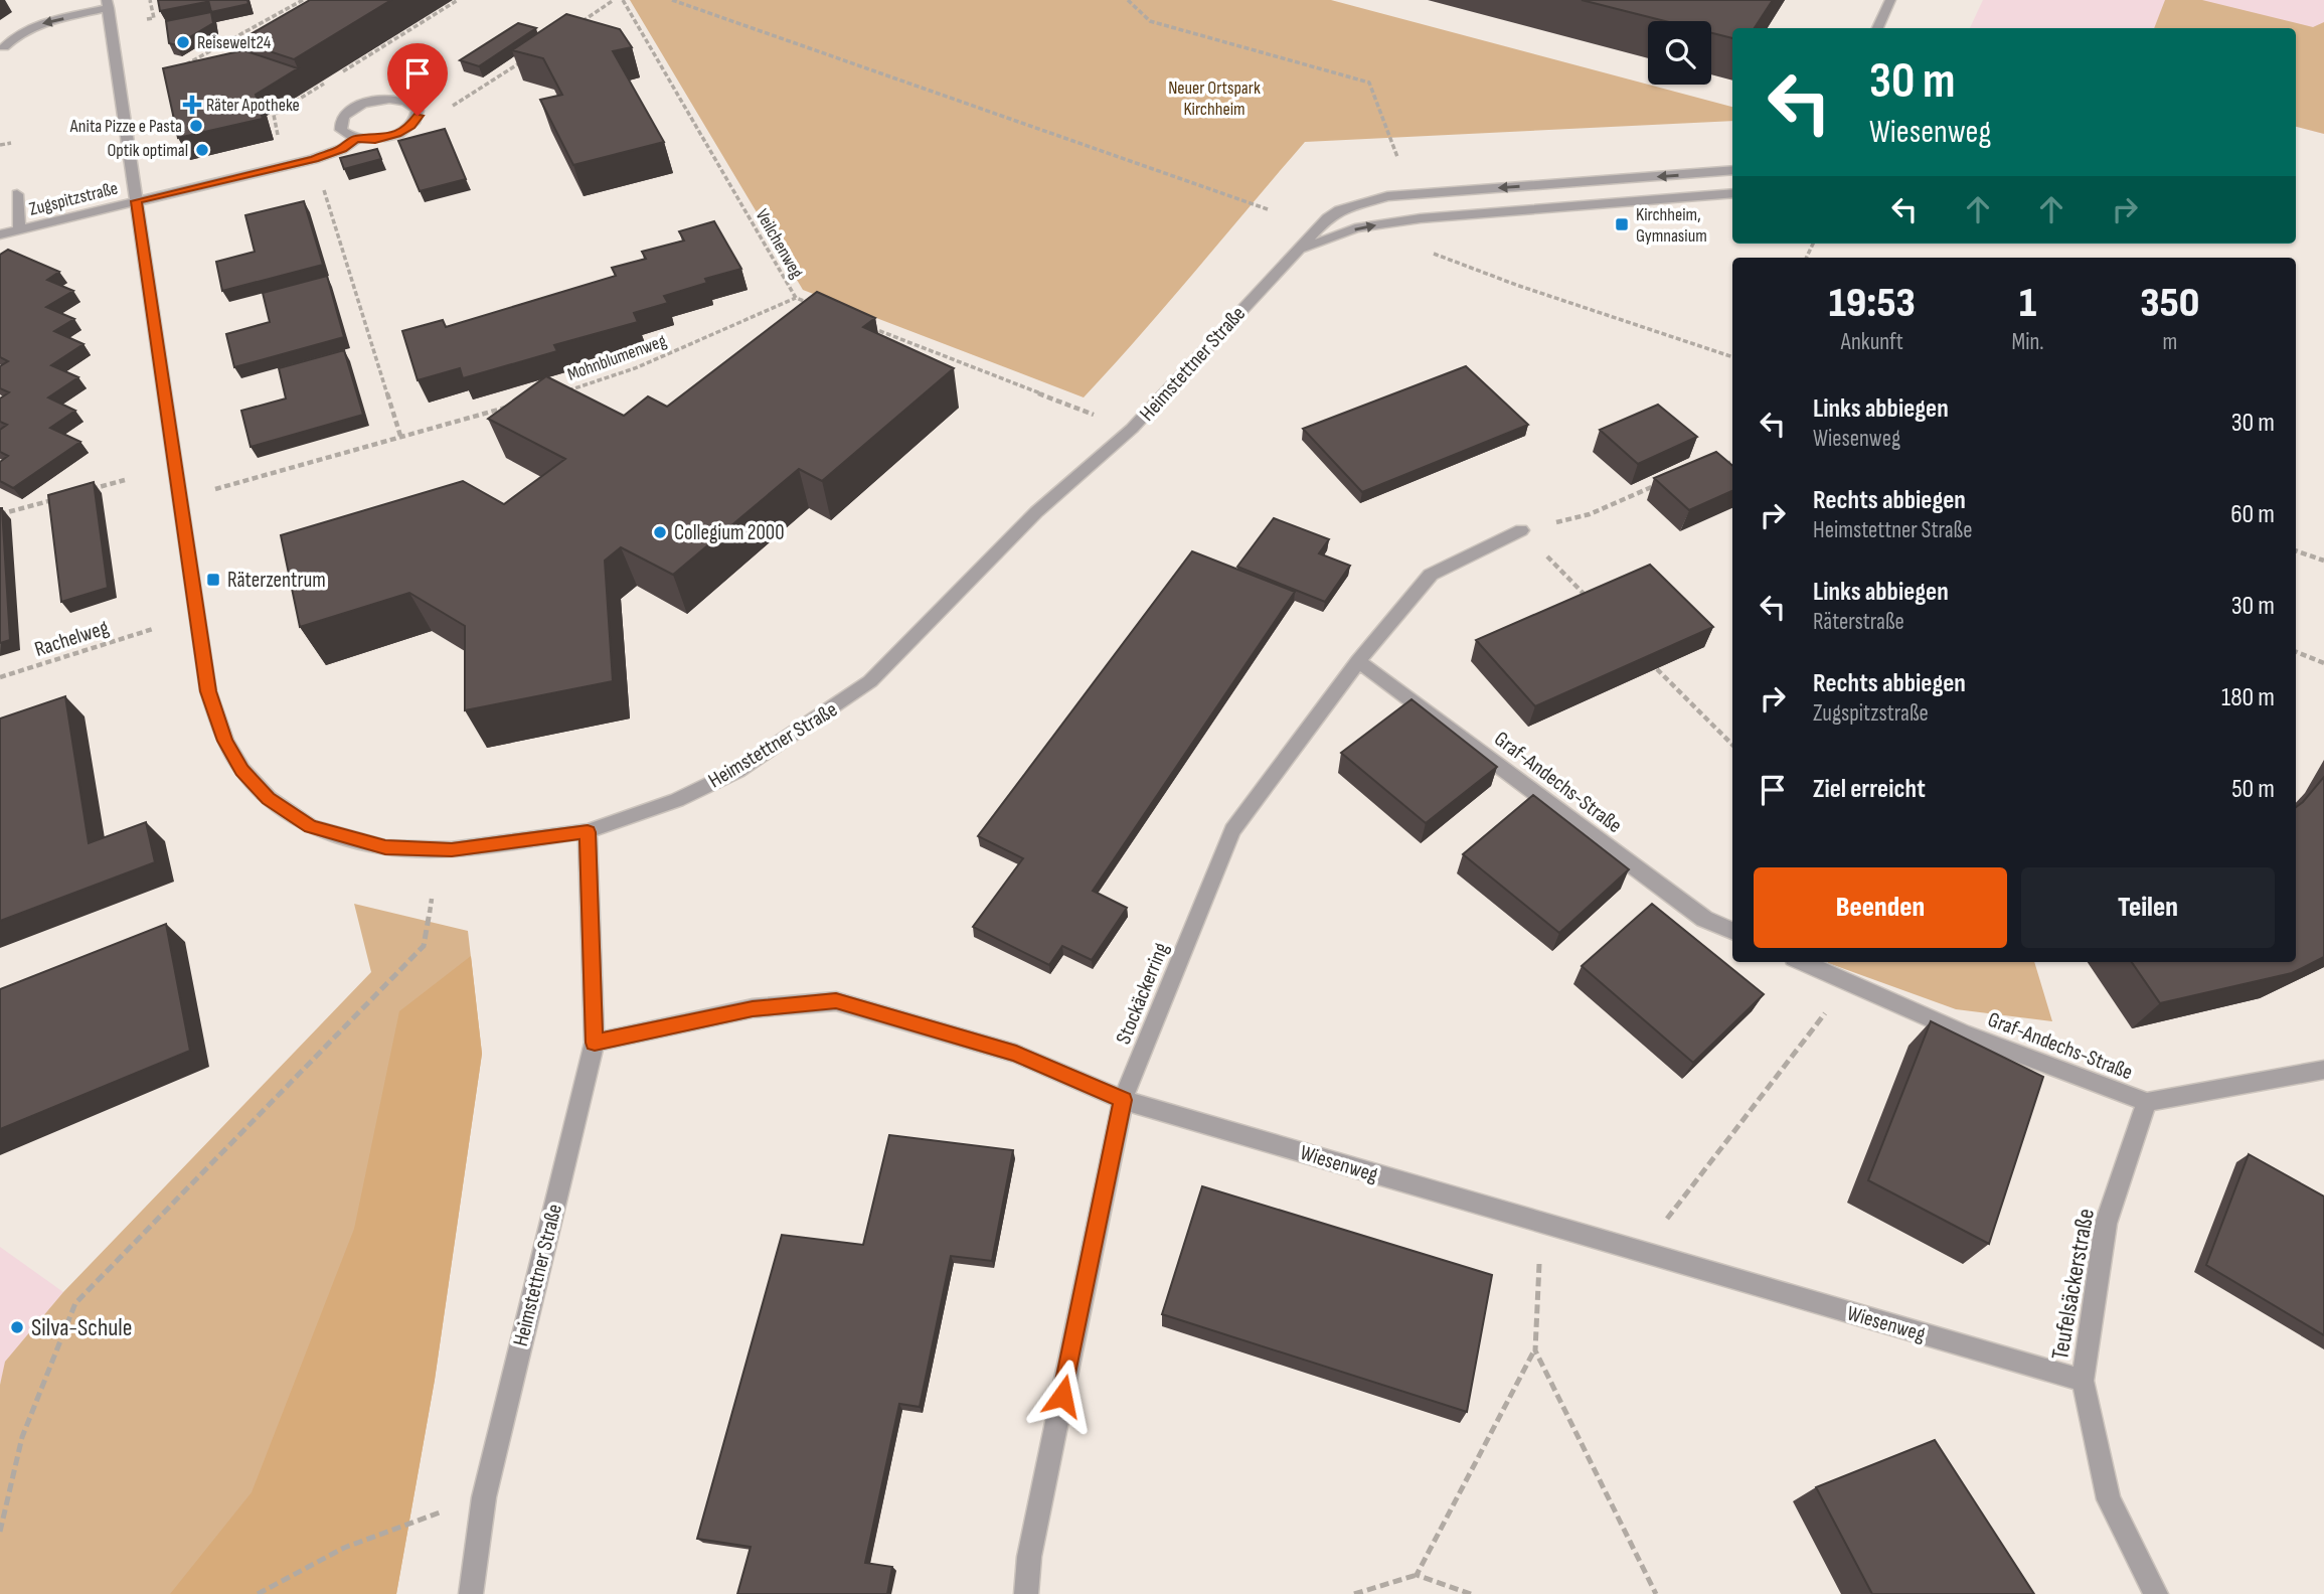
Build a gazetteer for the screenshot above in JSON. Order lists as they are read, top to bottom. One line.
{"streets":{"street":["Zugspitzstraße","Heimstettner Straße","Graf-Andechs-Straße","Stockäckerring","Wiesenweg","Teufelsäckerstraße"],"path":["Veilchenweg","Mohnblumenweg","Rachelweg"]},"crossings":[["Veilchenweg","Mohnblumenweg"],["Heimstettner Straße","Wiesenweg"],["Graf-Andechs-Straße","Stockäckerring"],["Graf-Andechs-Straße","Teufelsäckerstraße"],["Stockäckerring","Wiesenweg"],["Wiesenweg","Teufelsäckerstraße"]],"parks":["Neuer Ortspark Kirchheim"],"places":{"other":["Reisewelt24","Anita Pizze e Pasta","Optik optimal","Collegium 2000","Silva-Schule"],"health":["Räter Apotheke"],"transit":["Kirchheim, Gymnasium","Räterzentrum"]},"page":{"turn":["30 m","Wiesenweg"],"eta":["19:53","Ankunft","1","Min.","350","m"],"list":[{"name":"Links abbiegen","note":"Wiesenweg","value":"30 m"},{"name":"Rechts abbiegen","note":"Heimstettner Straße","value":"60 m"},{"name":"Links abbiegen","note":"Räterstraße","value":"30 m"},{"name":"Rechts abbiegen","note":"Zugspitzstraße","value":"180 m"},{"name":"Ziel erreicht","value":"50 m"}],"buttons":["Beenden","Teilen"]}}
